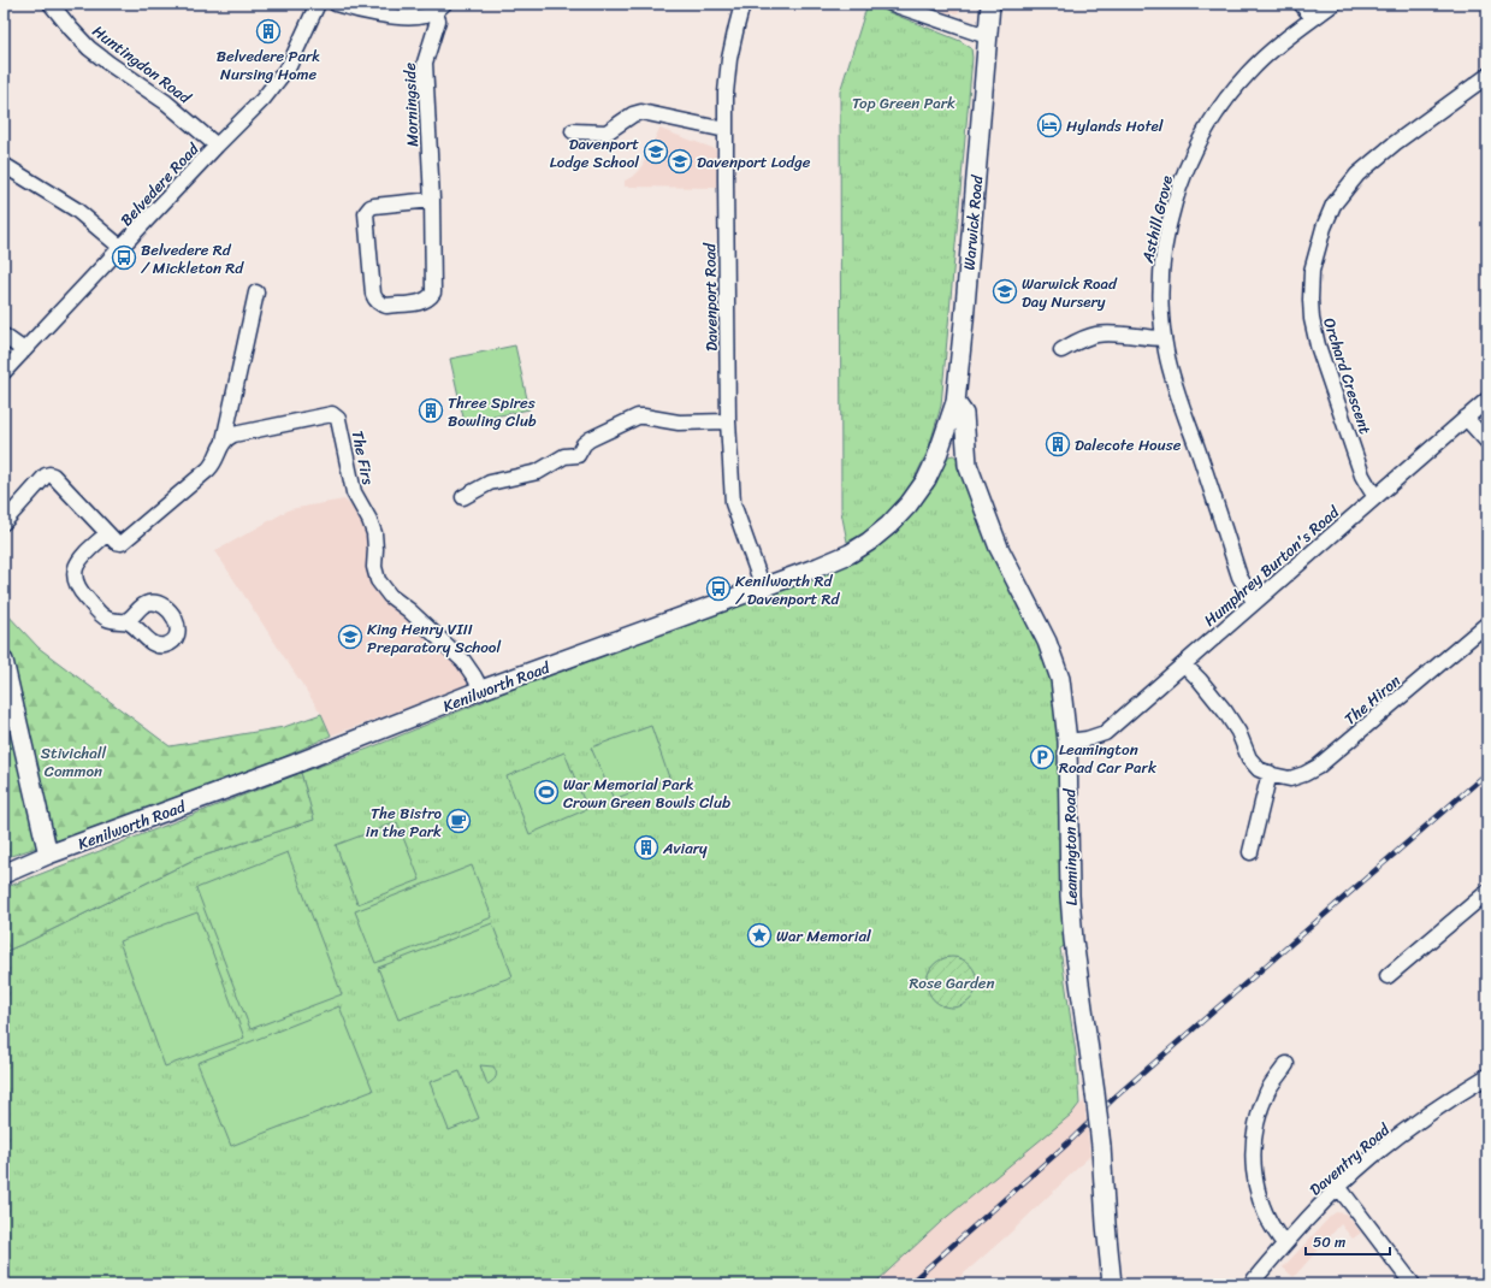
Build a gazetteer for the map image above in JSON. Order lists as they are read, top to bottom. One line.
{"streets":{"main road":["Warwick Road","Kenilworth Road","Leamington Road"],"street":["Huntingdon Road","Morningside","Belvedere Road","Asthill Grove","Davenport Road","Orchard Crescent","The Firs","Humphrey Burton's Road","The Hiron","Daventry Road"]},"crossings":[["Huntingdon Road","Belvedere Road"],["Asthill Grove","Humphrey Burton's Road"],["Warwick Road","Kenilworth Road"],["Warwick Road","Leamington Road"],["Davenport Road","Kenilworth Road"],["Orchard Crescent","Humphrey Burton's Road"],["The Firs","Kenilworth Road"],["Humphrey Burton's Road","Leamington Road"],["Kenilworth Road","Leamington Road"]],"parks":["Top Green Park","Stivichall Common","Rose Garden"],"places":{"building":["Belvedere Park Nursing Home","Three Spires Bowling Club","Dalecote House","Aviary"],"hotel":["Hylands Hotel"],"school or university":["Davenport Lodge School","Davenport Lodge","Warwick Road Day Nursery","King Henry VIII Preparatory School"],"bus stop":["Belvedere Rd / Mickleton Rd","Kenilworth Rd / Davenport Rd"],"parking":["Leamington Road Car Park"],"sports":["War Memorial Park Crown Green Bowls Club"],"cafe":["The Bistro in the Park"],"place":["War Memorial"]},"scale_bar":"50 m"}
